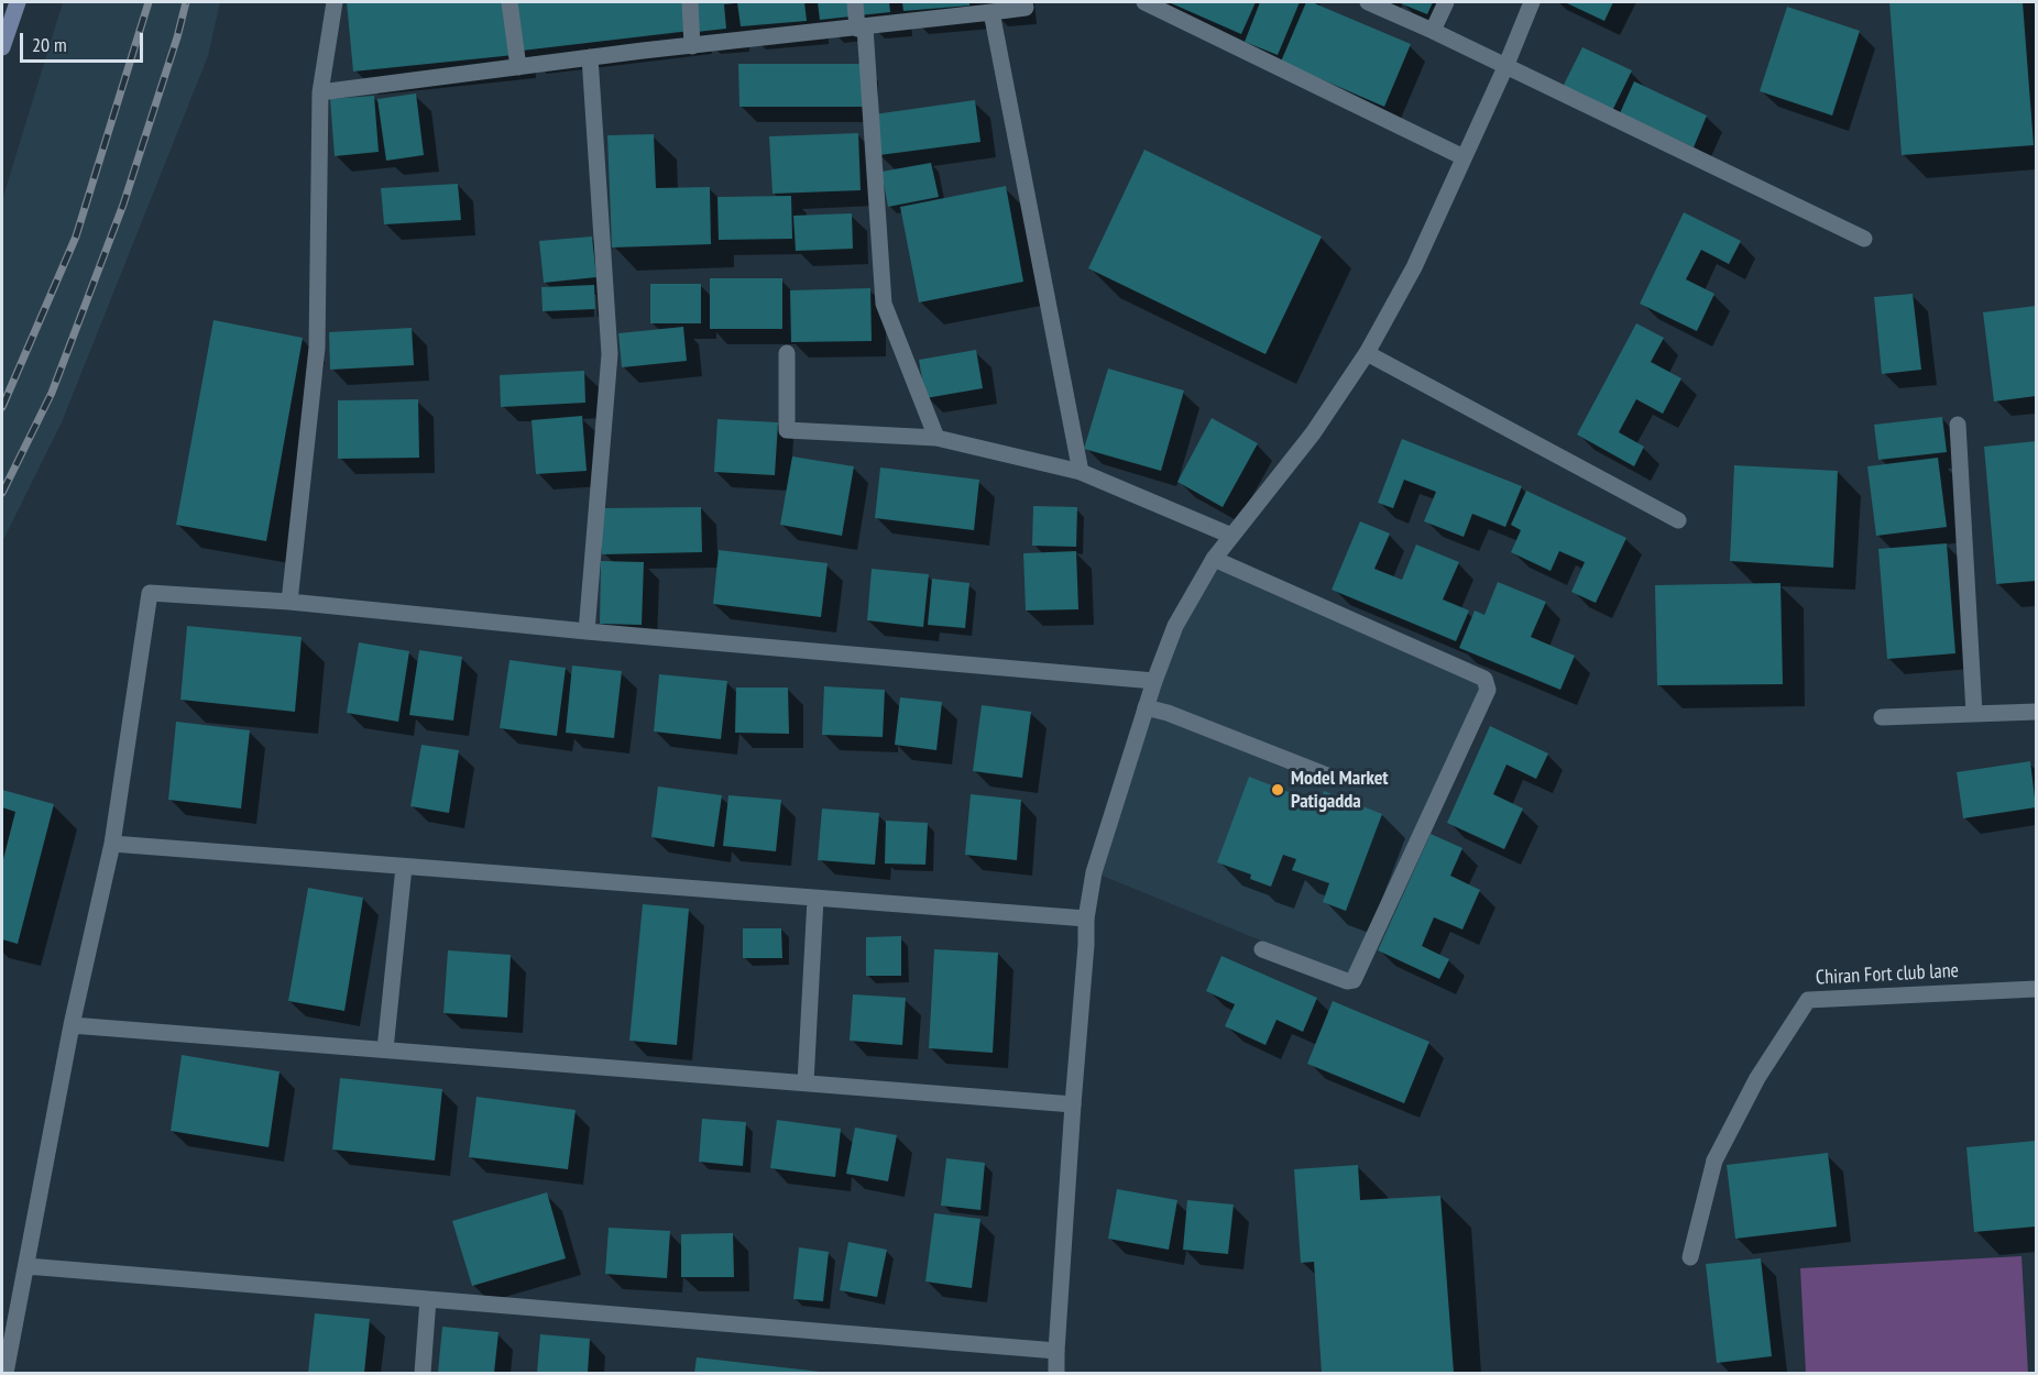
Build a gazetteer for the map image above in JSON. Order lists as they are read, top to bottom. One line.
{"streets":{"street":["Chiran Fort club lane"]},"places":["Model Market Patigadda"],"scale_bar":"20 m"}
